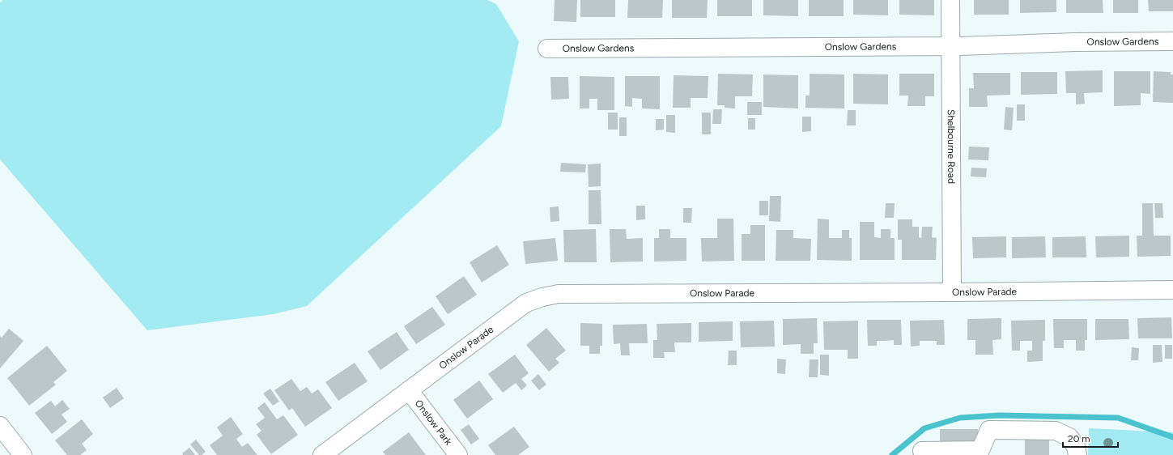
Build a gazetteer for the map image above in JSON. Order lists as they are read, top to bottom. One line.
{"streets":{"street":["Onslow Gardens","Shelbourne Road","Onslow Parade","Onslow Park"]},"crossings":[["Onslow Gardens","Shelbourne Road"],["Shelbourne Road","Onslow Parade"],["Onslow Parade","Onslow Park"]],"scale_bar":"20 m"}
